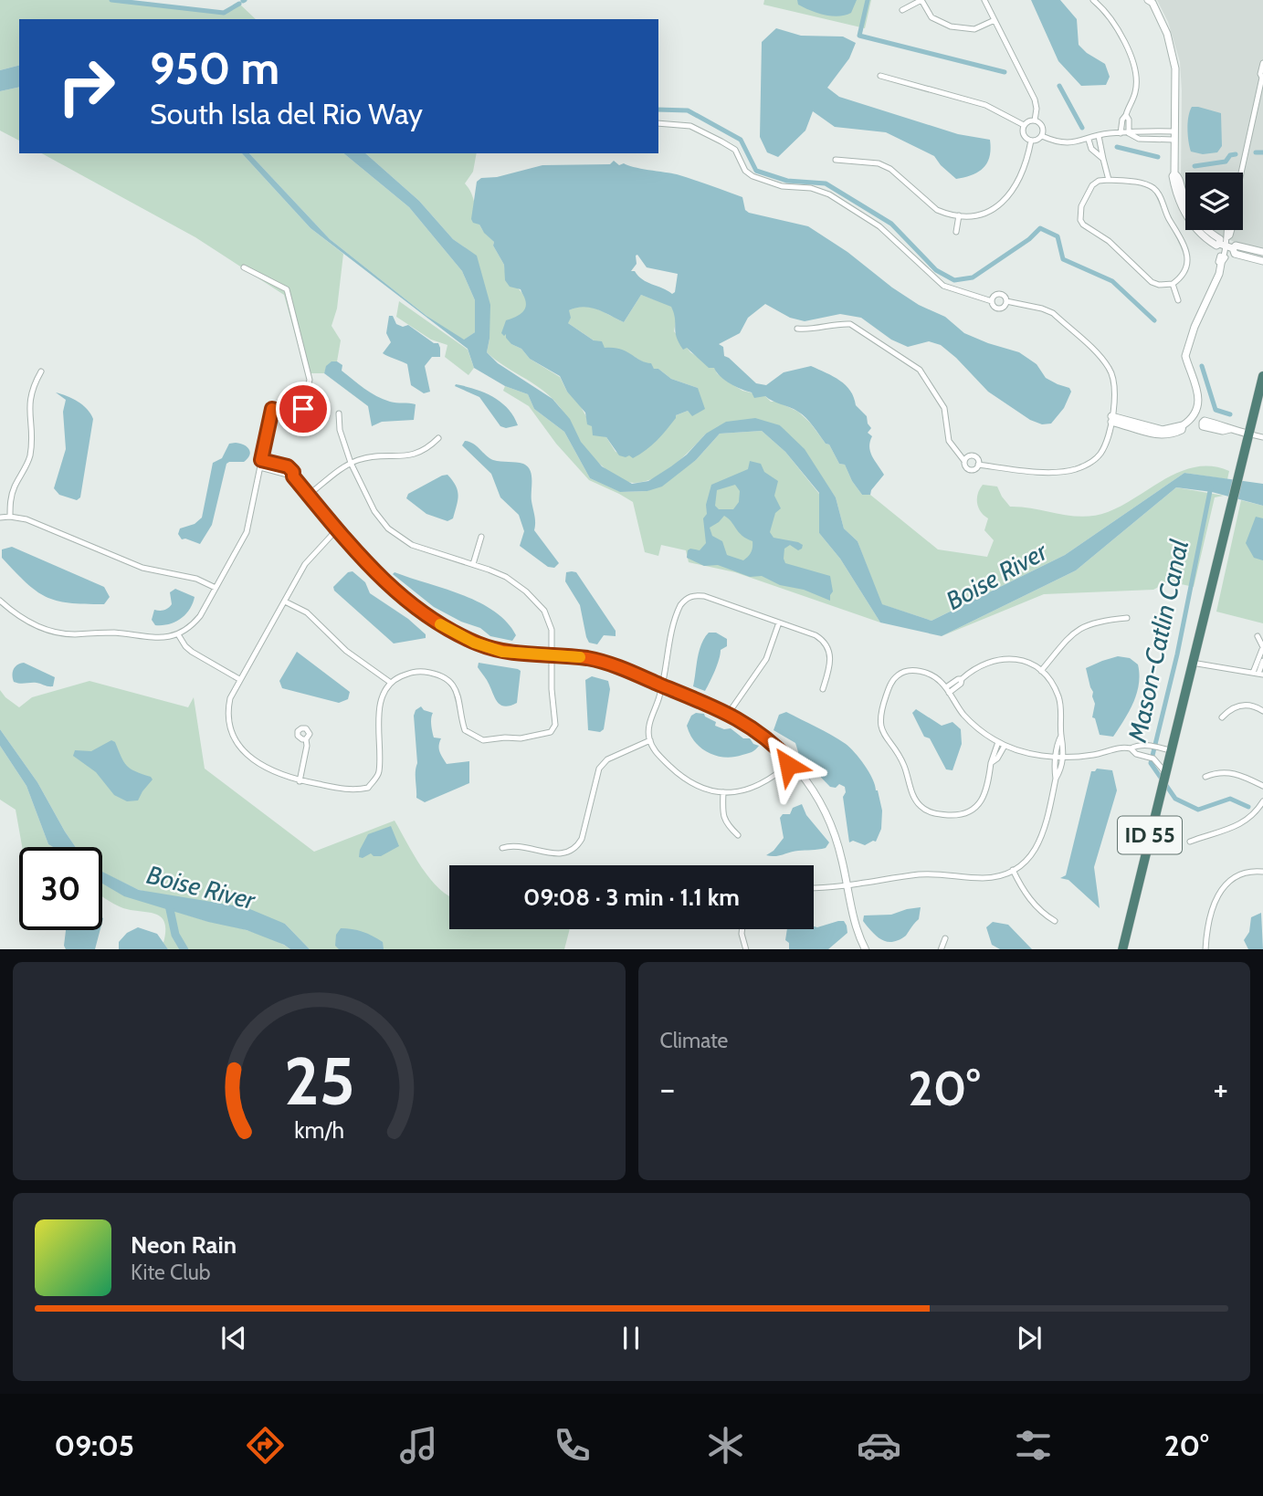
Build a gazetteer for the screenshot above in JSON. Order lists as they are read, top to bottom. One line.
{"streets":{"highway":["ID 55"]},"water":["Boise River","Mason-Catlin Canal"],"page":{"turn":["950 m","South Isla del Rio Way"],"limit":"30","trip":"09:08 · 3 min · 1.1 km","tile":"Climate","heat":["−","20°","+"],"song":["Neon Rain","Kite Club"],"tabs":["09:05","20°"],"gauge":["25","km/h"]}}
